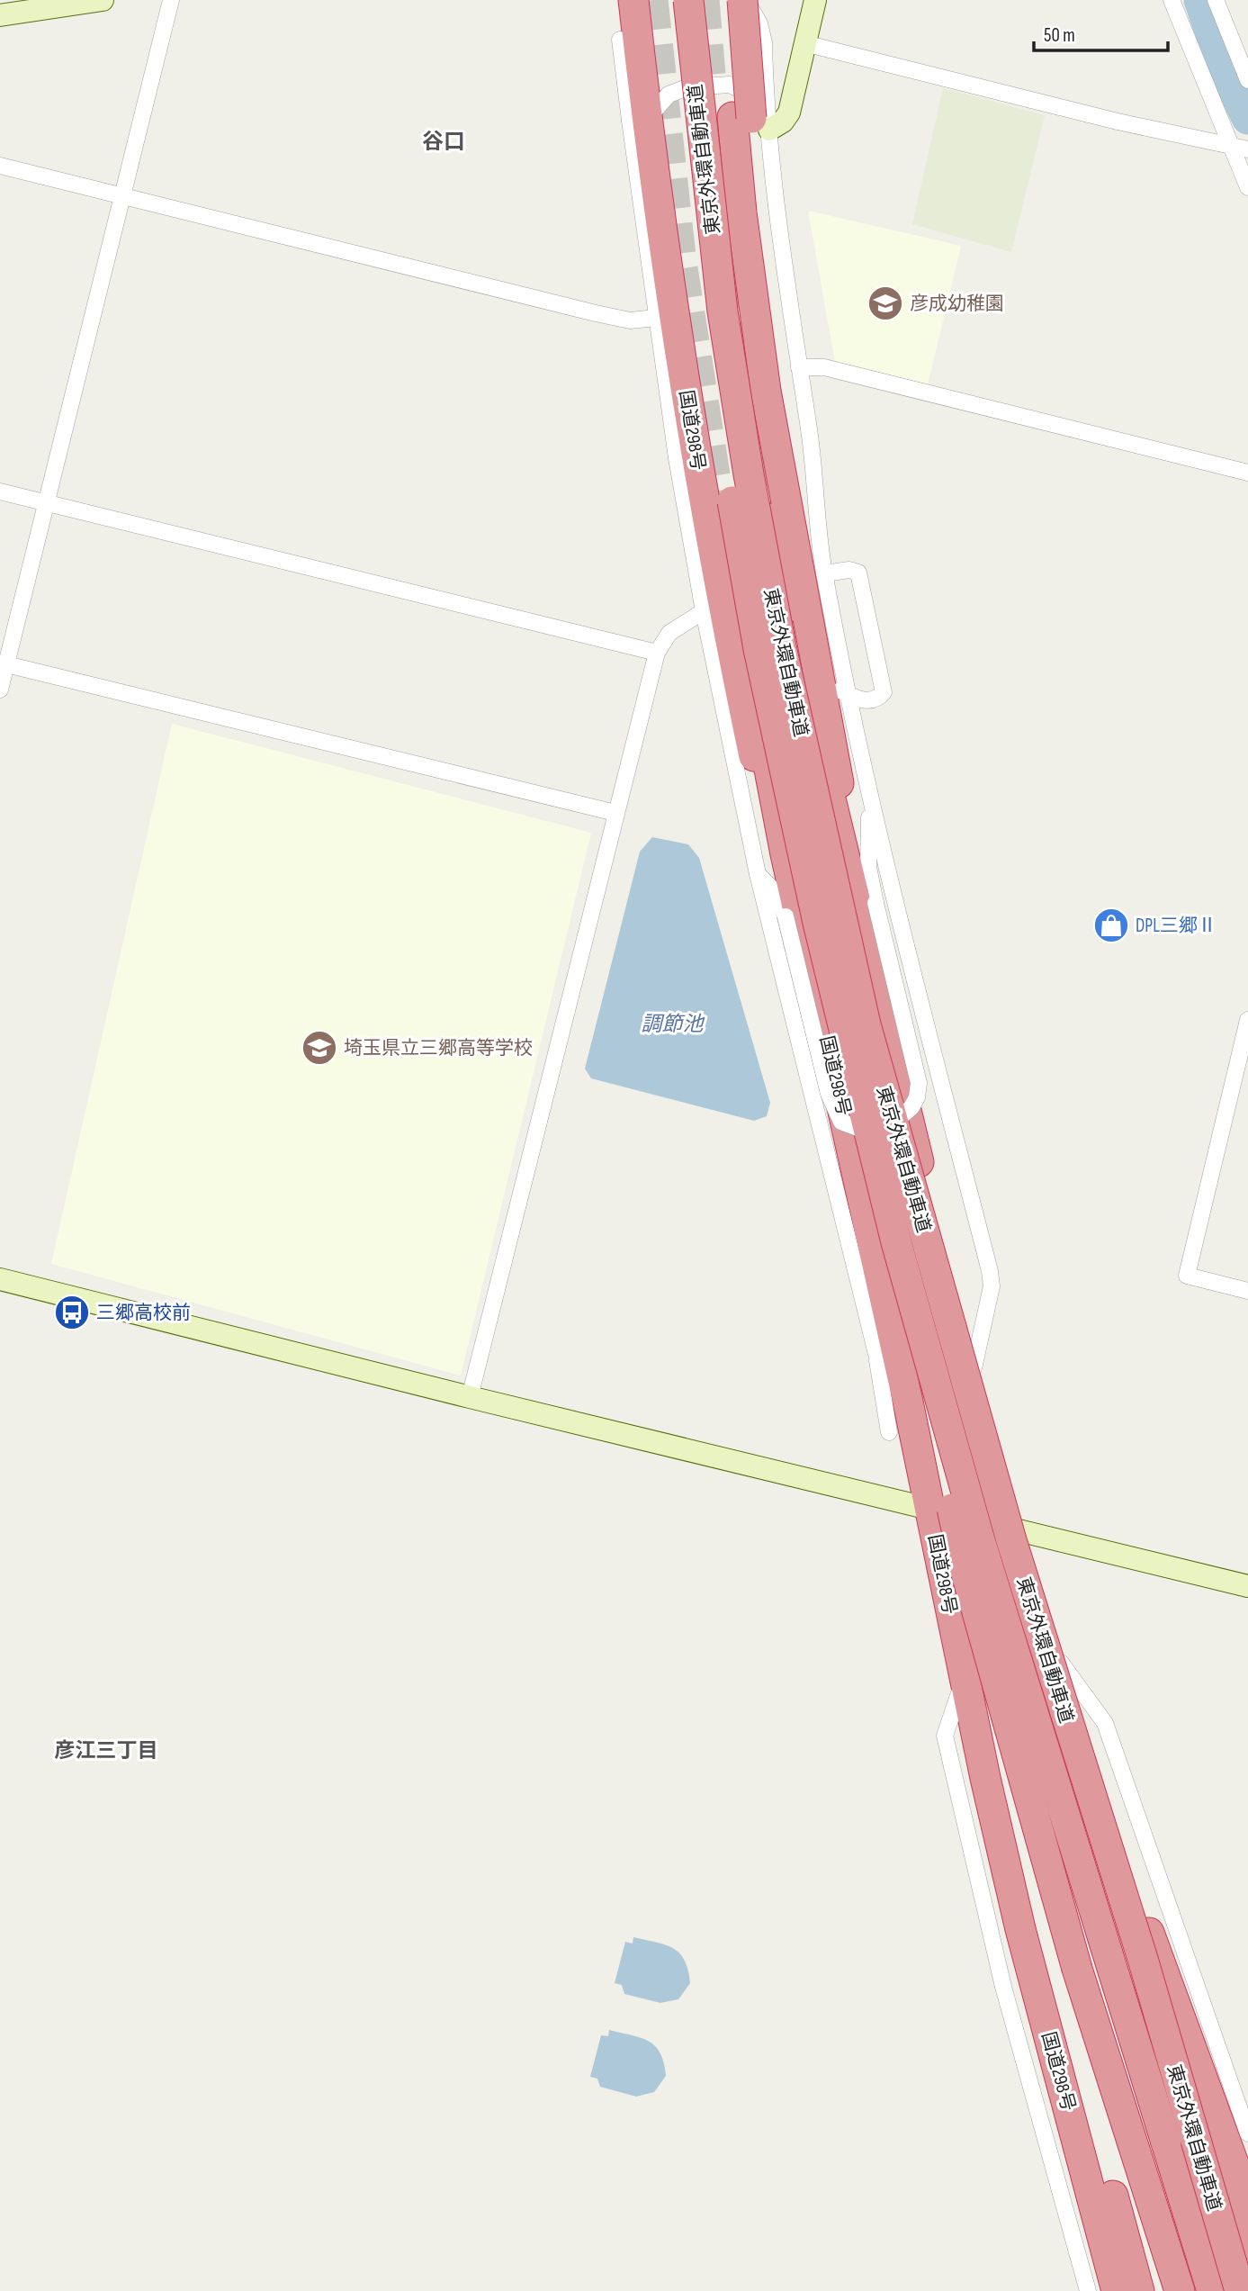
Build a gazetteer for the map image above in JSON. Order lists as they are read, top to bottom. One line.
{"streets":{"highway":["東京外環自動車道","国道298号"]},"districts":["谷口","彦江三丁目"],"water":["調節池"],"places":{"school or university":["彦成幼稚園","埼玉県立三郷高等学校"],"shop":["DPL三郷Ⅱ"],"bus stop":["三郷高校前"]},"scale_bar":"50 m"}
